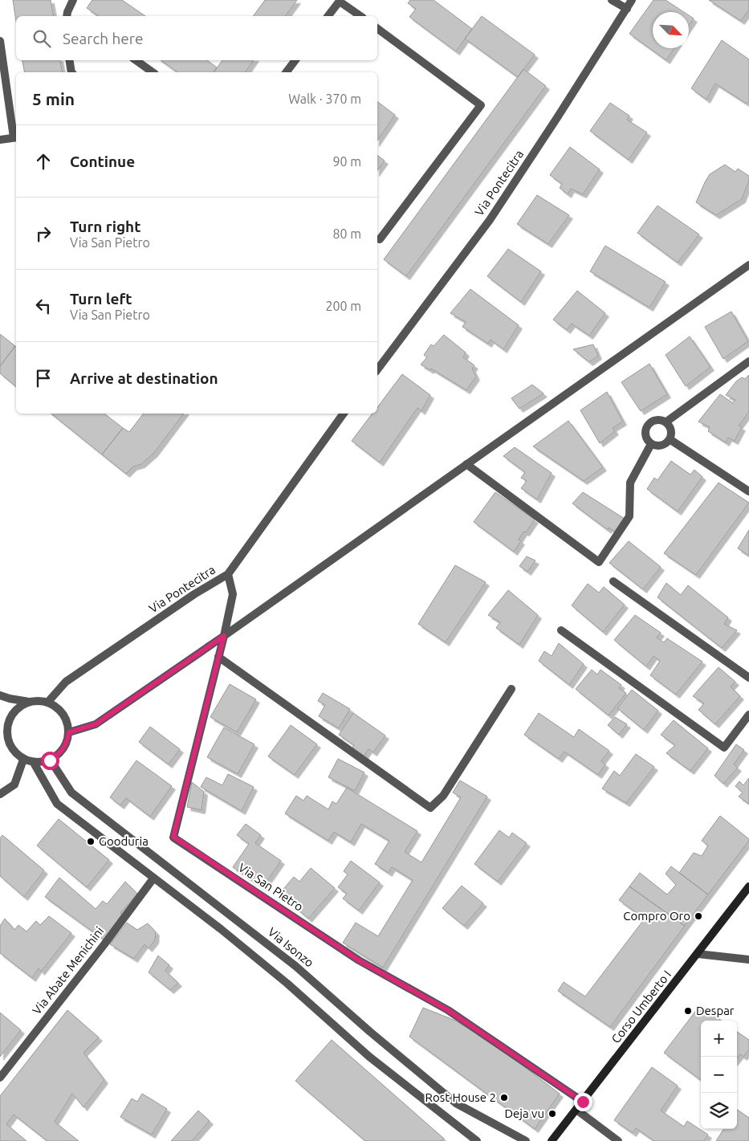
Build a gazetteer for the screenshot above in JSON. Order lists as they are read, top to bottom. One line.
{"streets":{"street":["Via Pontecitra","Via San Pietro","Via Isonzo","Via Abate Menichini","Corso Umberto I"]},"crossings":[["Via Pontecitra","Via San Pietro"],["Via Pontecitra","Via Isonzo"],["Via San Pietro","Corso Umberto I"]],"places":["Gooduria","Compro Oro","Despar","Rost House 2","Deja vu"],"north":"bottom right","page":{"search":"Search here","heading":["5 min","Walk · 370 m"],"list":[["Continue","90 m"],["Turn right","Via San Pietro","80 m"],["Turn left","Via San Pietro","200 m"],"Arrive at destination"],"map_buttons":["+","−"]}}
